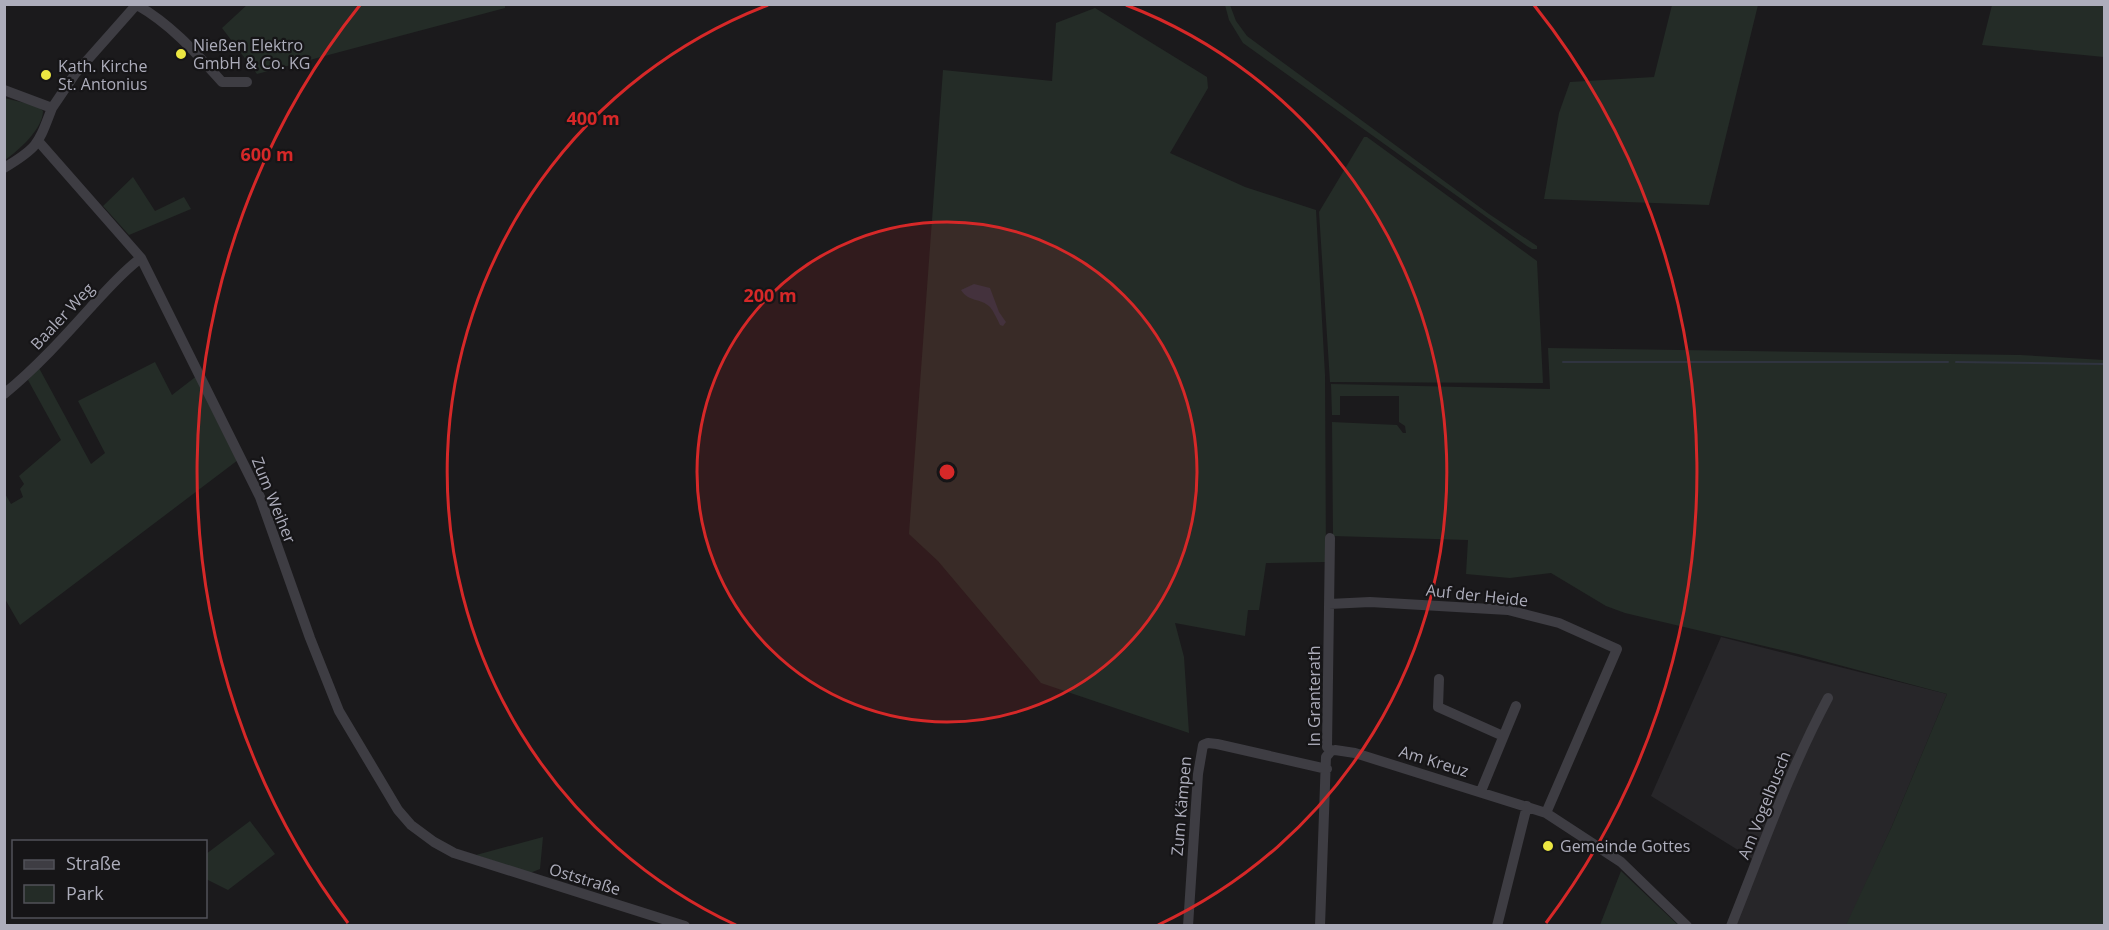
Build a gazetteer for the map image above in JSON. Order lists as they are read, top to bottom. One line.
{"streets":{"street":["Baaler Weg","Zum Weiher","Auf der Heide","In Granterath","Am Kreuz","Am Vogelbusch","Zum Kämpen","Oststraße"]},"crossings":[["Baaler Weg","Zum Weiher"],["Zum Weiher","Oststraße"],["Auf der Heide","In Granterath"],["In Granterath","Am Kreuz"],["In Granterath","Zum Kämpen"]],"places":["Nießen Elektro GmbH & Co. KG","Kath. Kirche St. Antonius","Gemeinde Gottes"],"legend":["Straße","Park"],"rings":["400 m","600 m","200 m"]}
